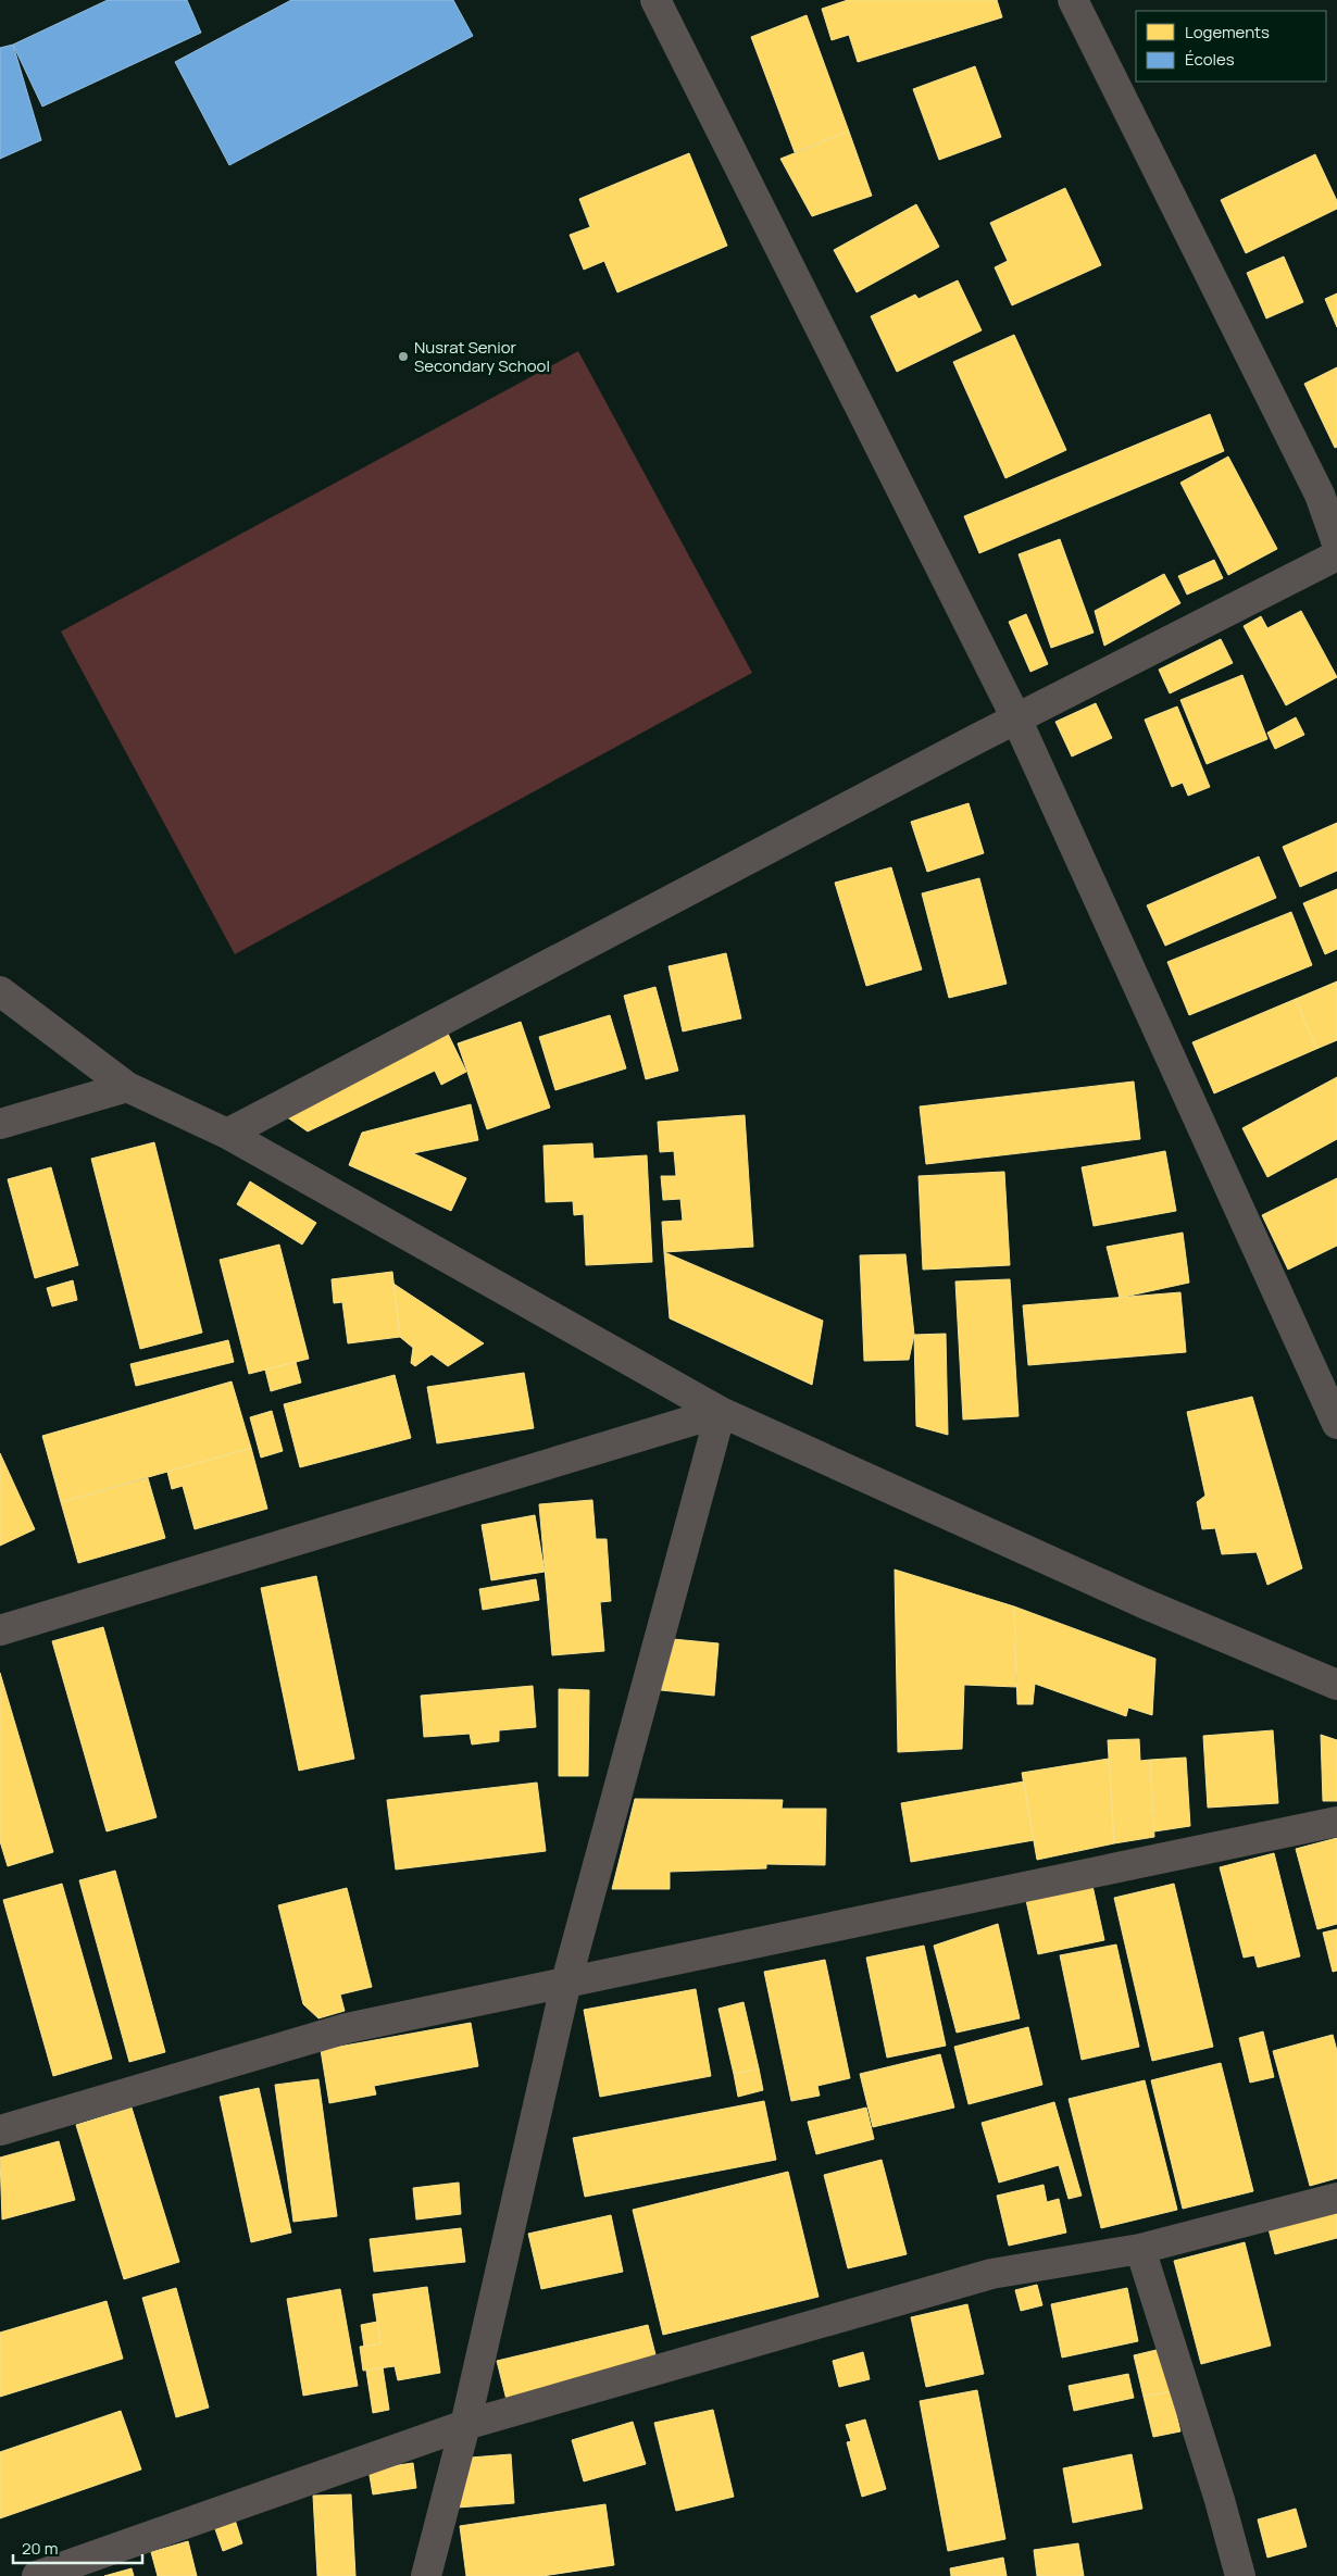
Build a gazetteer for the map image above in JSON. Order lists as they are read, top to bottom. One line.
{"places":["Nusrat Senior Secondary School"],"legend":["Logements","Écoles"],"scale_bar":"20 m"}
